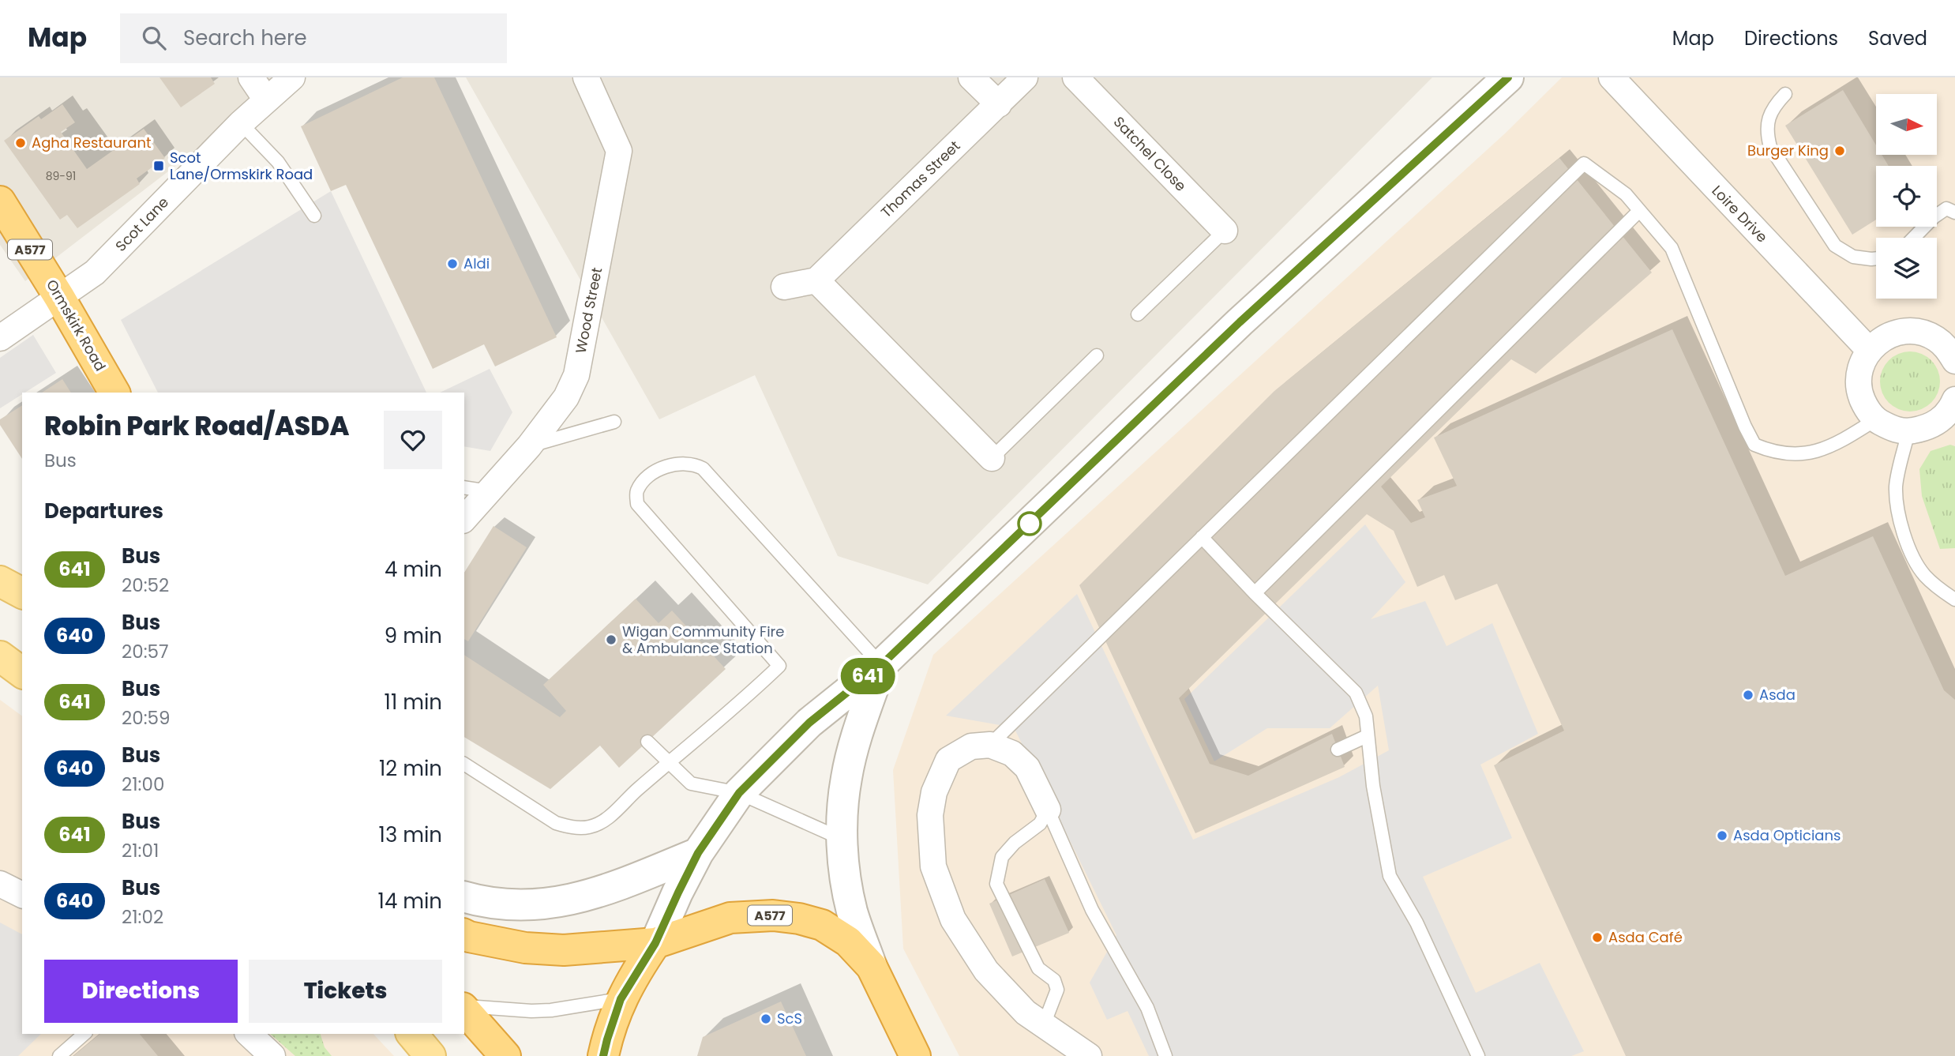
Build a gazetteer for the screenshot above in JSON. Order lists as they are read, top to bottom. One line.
{"streets":{"highway":["A577","Ormskirk Road"],"street":["Satchel Close","Thomas Street","Loire Drive","Scot Lane","Wood Street"]},"crossings":[["Scot Lane","Ormskirk Road"]],"places":{"other":["Agha Restaurant","Burger King","Aldi","Wigan Community Fire & Ambulance Station","Asda","Asda Opticians","Asda Café","ScS"],"transit":["Scot Lane/Ormskirk Road"]},"lines":["bus line 641"],"house_numbers":["89-91"],"north":"right","page":{"header":"Map","search":"Search here","nav":["Map","Directions","Saved"],"on_map":"641","heading":[["Robin Park Road/ASDA","Bus"],"Departures"],"list":[{"mark":"641","name":"Bus","note":"20:52","value":"4 min"},{"mark":"640","name":"Bus","note":"20:57","value":"9 min"},{"mark":"641","name":"Bus","note":"20:59","value":"11 min"},{"mark":"640","name":"Bus","note":"21:00","value":"12 min"},{"mark":"641","name":"Bus","note":"21:01","value":"13 min"},{"mark":"640","name":"Bus","note":"21:02","value":"14 min"}],"buttons":["Directions","Tickets"]}}
